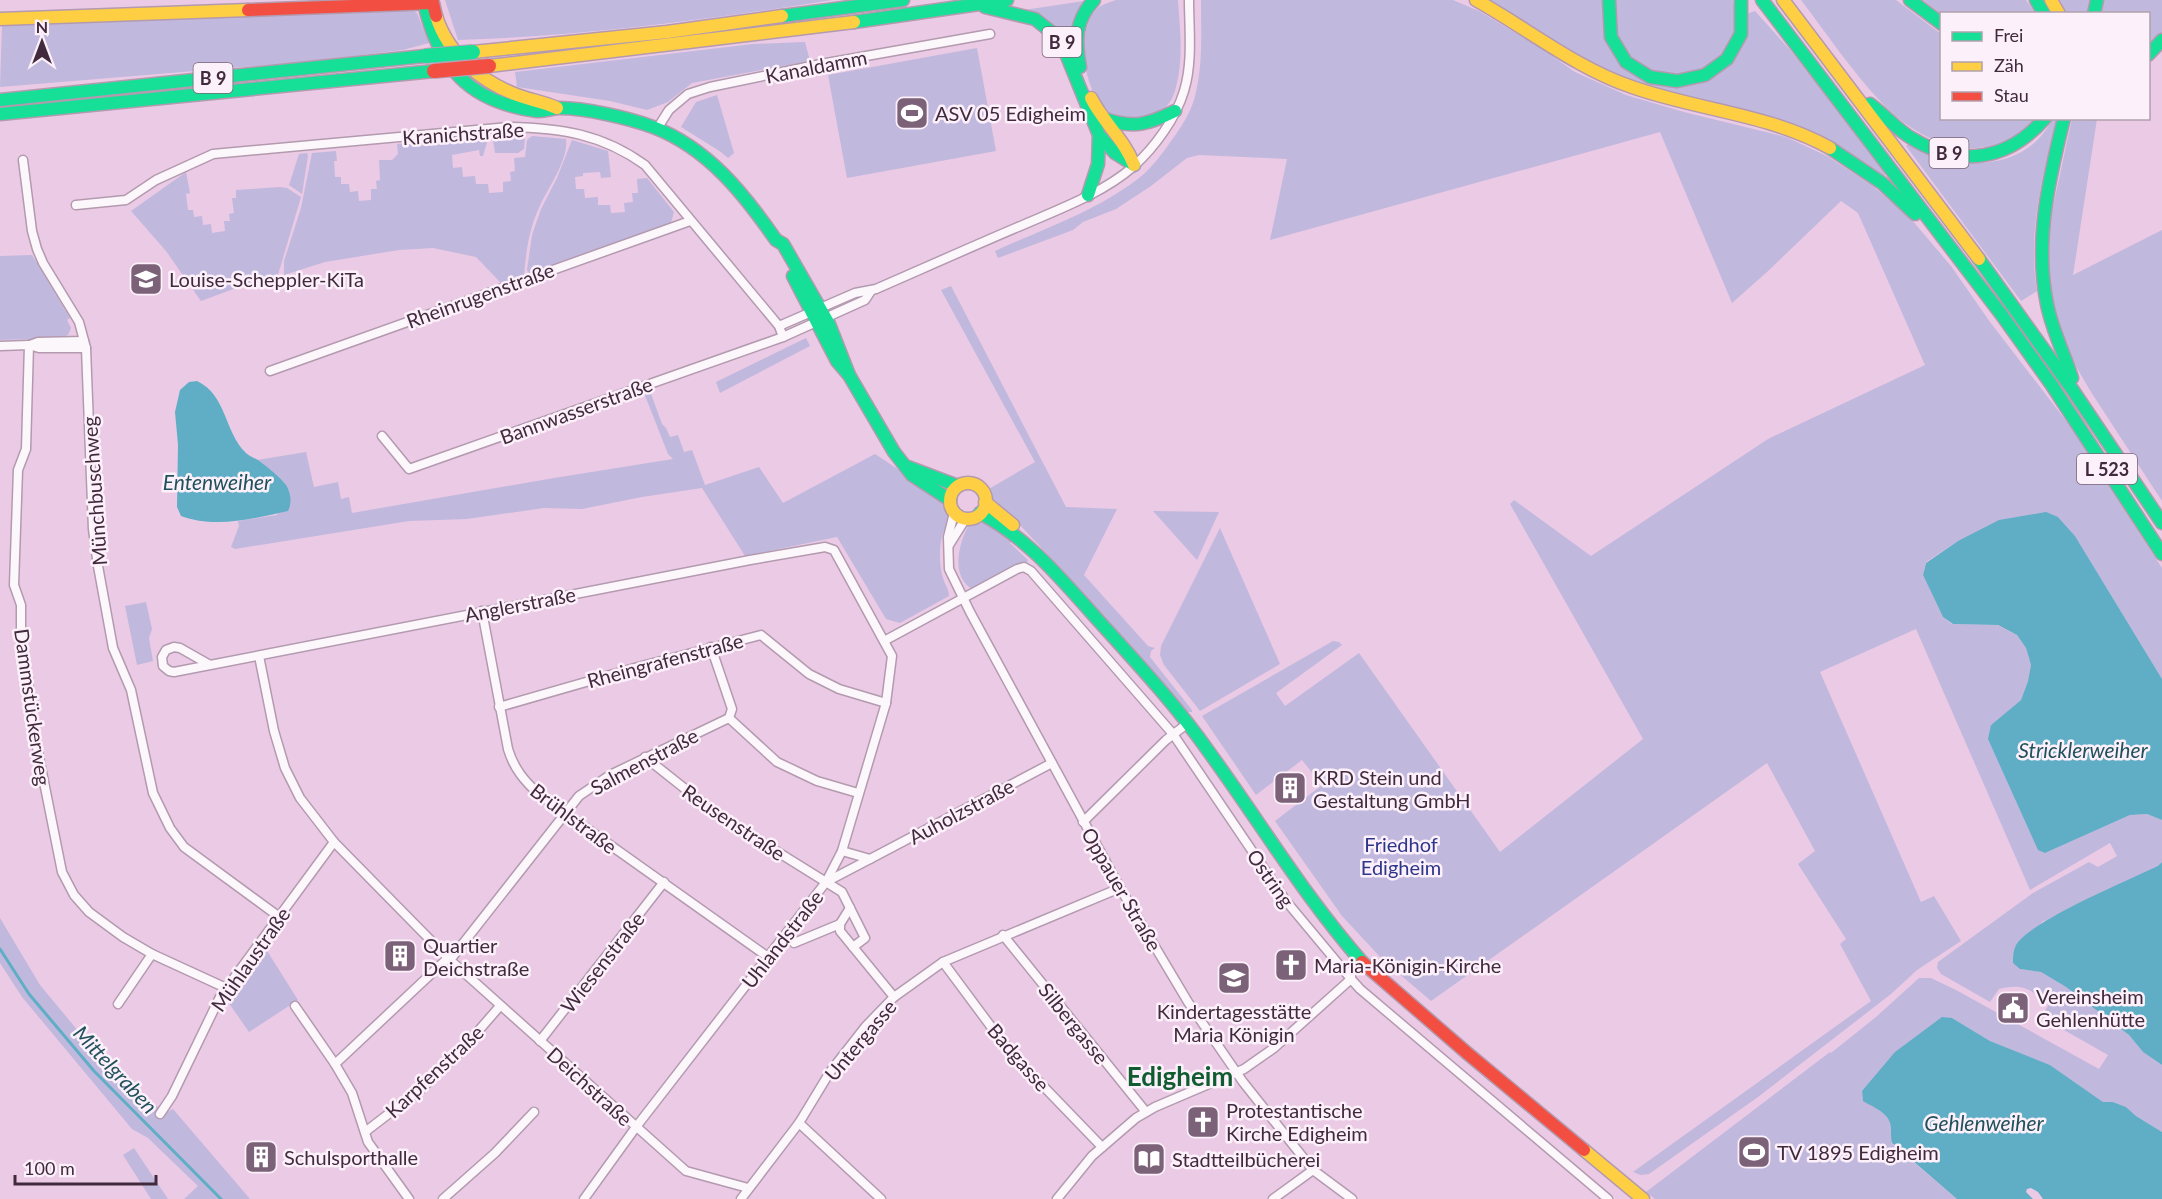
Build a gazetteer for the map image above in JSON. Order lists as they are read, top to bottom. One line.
{"streets":{"main road":["B 9","L 523","Ostring"],"street":["Kanaldamm","Kranichstraße","Rheinrugenstraße","Bannwasserstraße","Münchbuschweg","Anglerstraße","Rheingrafenstraße","Dammstückerweg","Salmenstraße","Auholzstraße","Brühlstraße","Reusenstraße","Oppauer Straße","Uhlandstraße","Mühlaustraße","Wiesenstraße","Silbergasse","Untergasse","Badgasse","Karpfenstraße","Deichstraße"]},"crossings":[["Kranichstraße","Rheinrugenstraße"],["Münchbuschweg","Mühlaustraße"],["Anglerstraße","Brühlstraße"],["Anglerstraße","Uhlandstraße"],["Anglerstraße","Deichstraße"],["Rheingrafenstraße","Brühlstraße"],["Rheingrafenstraße","Uhlandstraße"],["Dammstückerweg","Mühlaustraße"],["Salmenstraße","Brühlstraße"],["Salmenstraße","Reusenstraße"],["Salmenstraße","Deichstraße"],["Auholzstraße","Reusenstraße"],["Auholzstraße","Oppauer Straße"],["Auholzstraße","Uhlandstraße"],["Brühlstraße","Uhlandstraße"],["Brühlstraße","Wiesenstraße"],["Reusenstraße","Uhlandstraße"],["Ostring","Oppauer Straße"],["Ostring","Uhlandstraße"],["Oppauer Straße","Untergasse"],["Uhlandstraße","Deichstraße"],["Mühlaustraße","Deichstraße"],["Wiesenstraße","Deichstraße"],["Silbergasse","Untergasse"],["Untergasse","Badgasse"],["Untergasse","Deichstraße"],["Karpfenstraße","Deichstraße"]],"districts":["Edigheim"],"water":["Entenweiher","Stricklerweiher","Mittelgraben","Gehlenweiher"],"parks":["Friedhof Edigheim"],"places":{"sports":["ASV 05 Edigheim","TV 1895 Edigheim"],"school or university":["Louise-Scheppler-KiTa","Kindertagesstätte Maria Königin"],"building":["KRD Stein und Gestaltung GmbH","Quartier Deichstraße","Schulsporthalle"],"church":["Maria-Königin-Kirche","Protestantische Kirche Edigheim"],"public building":["Vereinsheim Gehlenhütte"],"library":["Stadtteilbücherei"]},"legend":["Frei","Zäh","Stau"],"scale_bar":"100 m","north":"top"}
